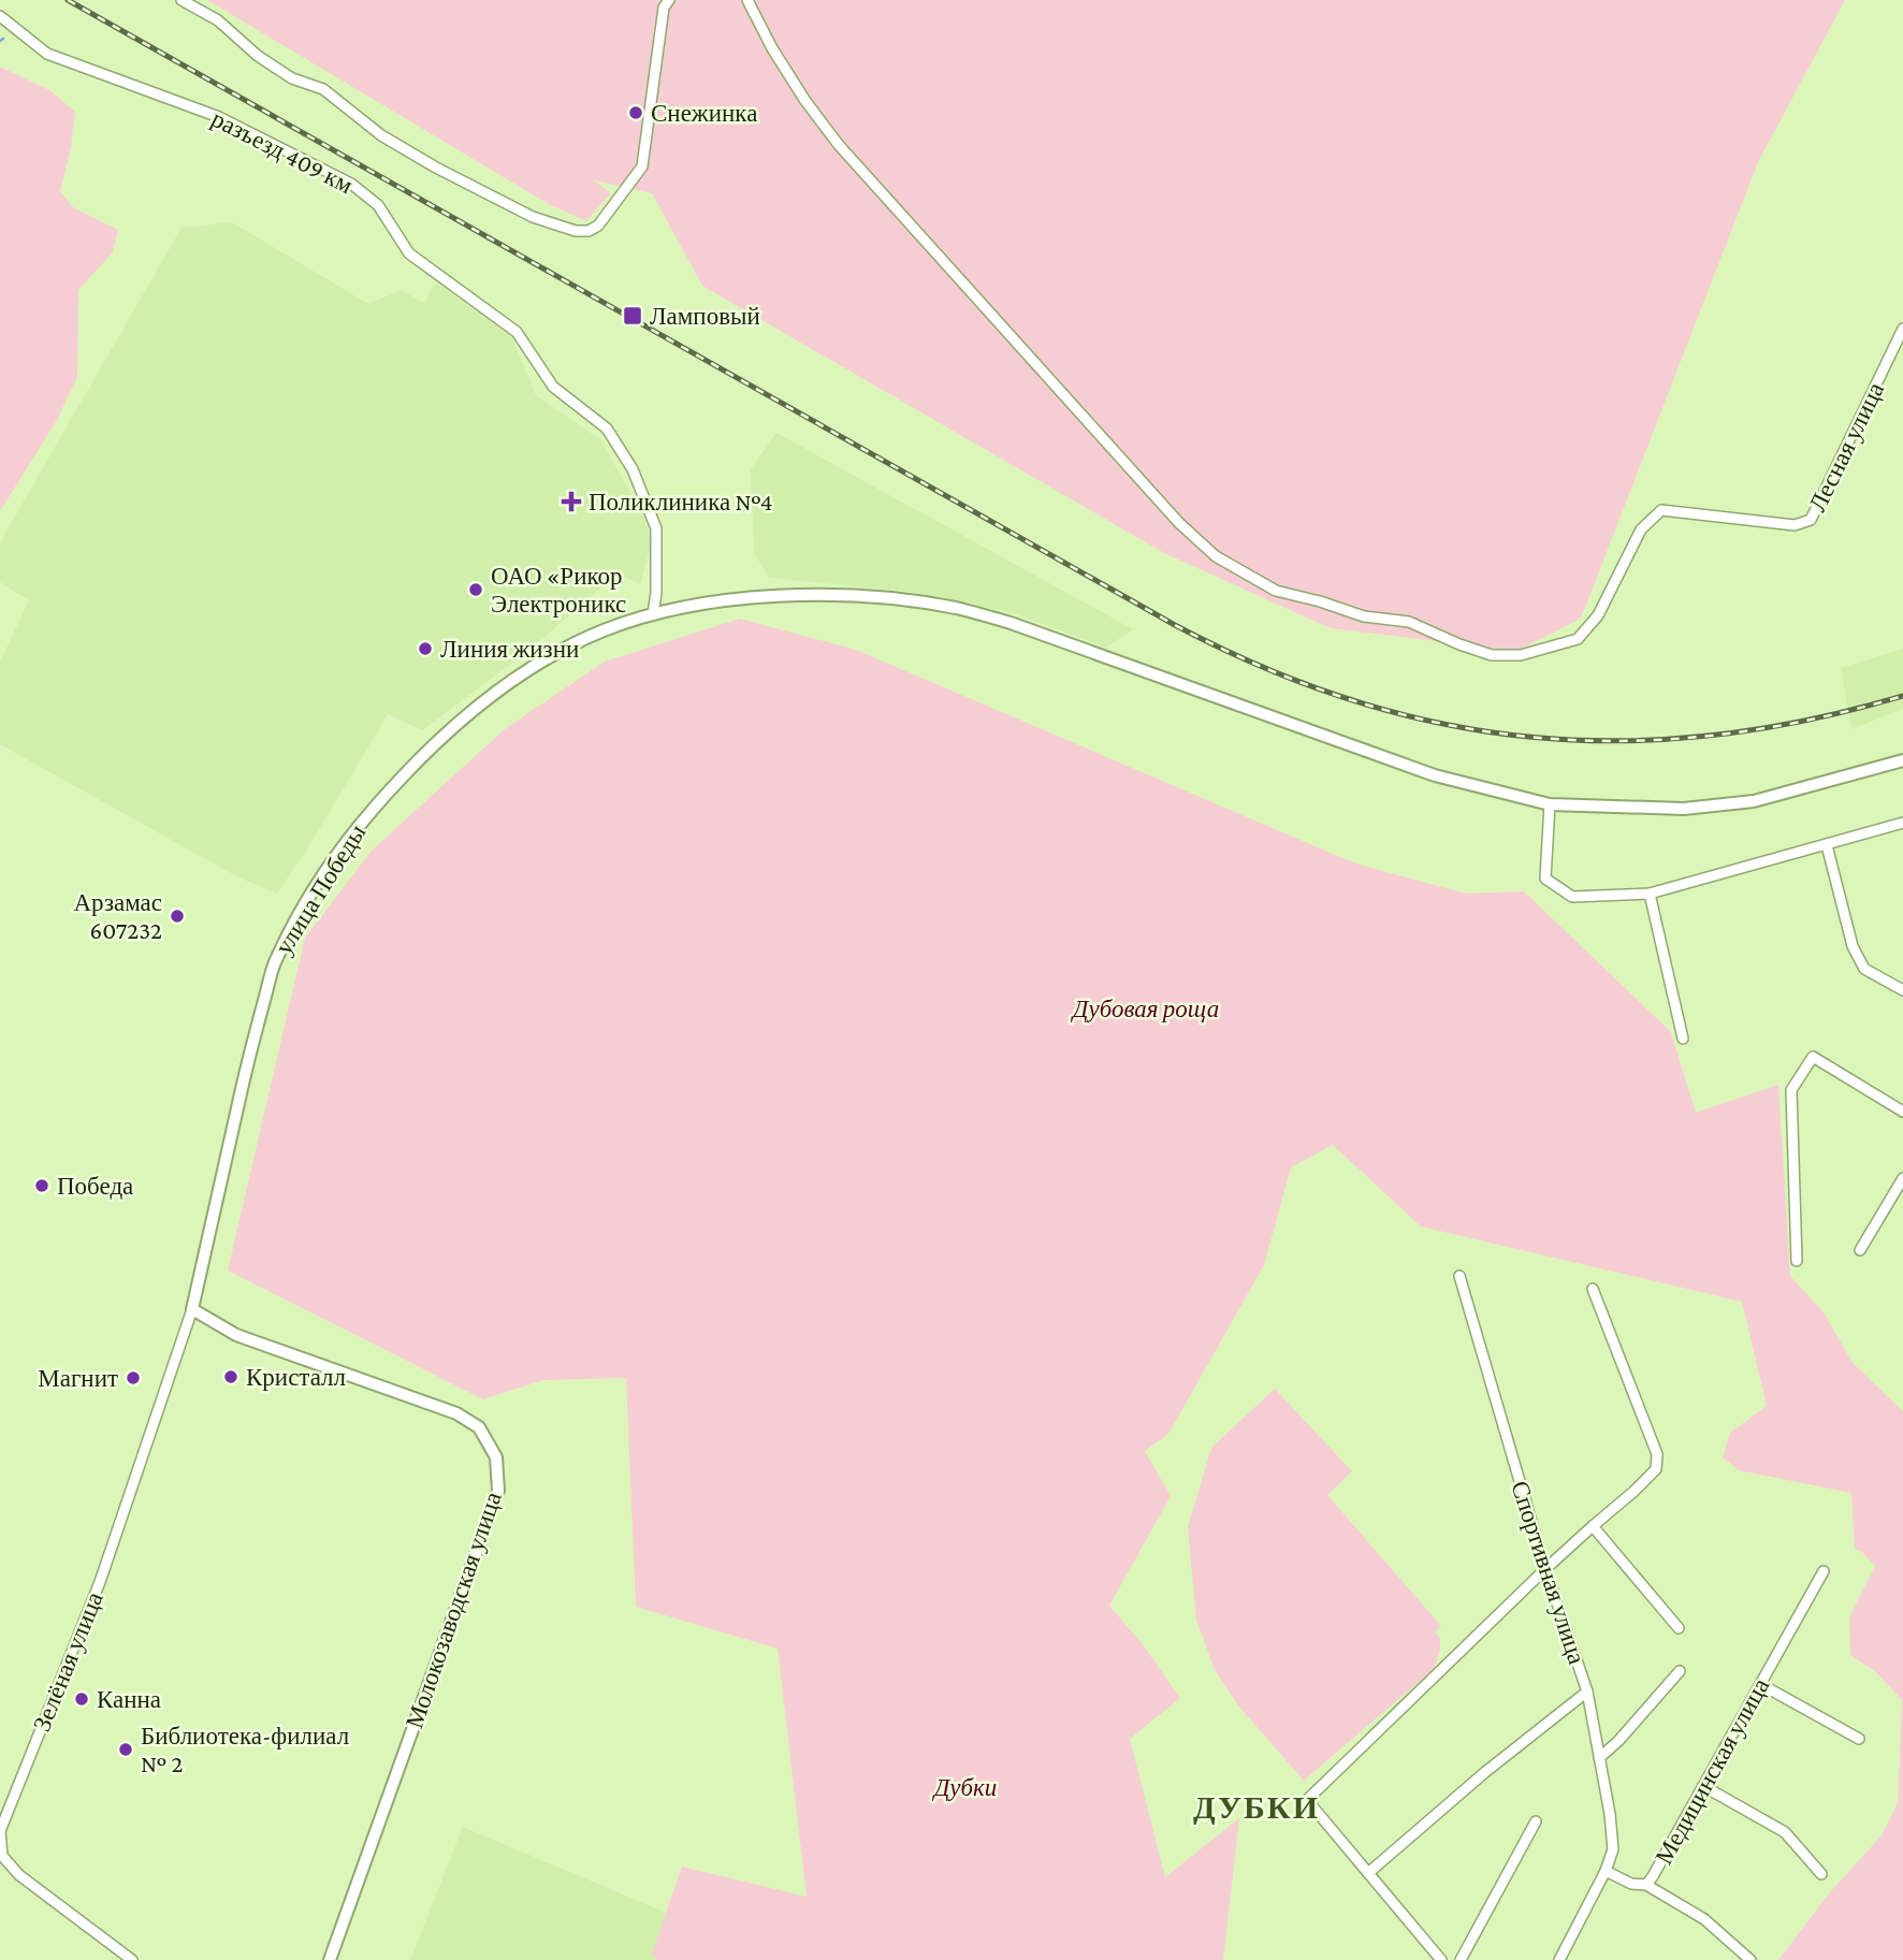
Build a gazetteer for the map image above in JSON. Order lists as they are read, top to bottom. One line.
{"streets":{"street":["разъезд 409 км","Лесная улица","улица Победы","Спортивная улица","Молокозаводская улица","Зелёная улица","Медицинская улица"]},"crossings":[["разъезд 409 км","улица Победы"],["улица Победы","Молокозаводская улица"],["улица Победы","Зелёная улица"],["Спортивная улица","Медицинская улица"],["Молокозаводская улица","Зелёная улица"]],"districts":["ДУБКИ"],"parks":["Дубовая роща","Дубки"],"places":{"other":["Снежинка","ОАО «Рикор Электроникс","Линия жизни","Арзамас 607232","Победа","Кристалл","Магнит","Канна","Библиотека-филиал № 2"],"transit":["Ламповый"],"health":["Поликлиника №4"]}}
